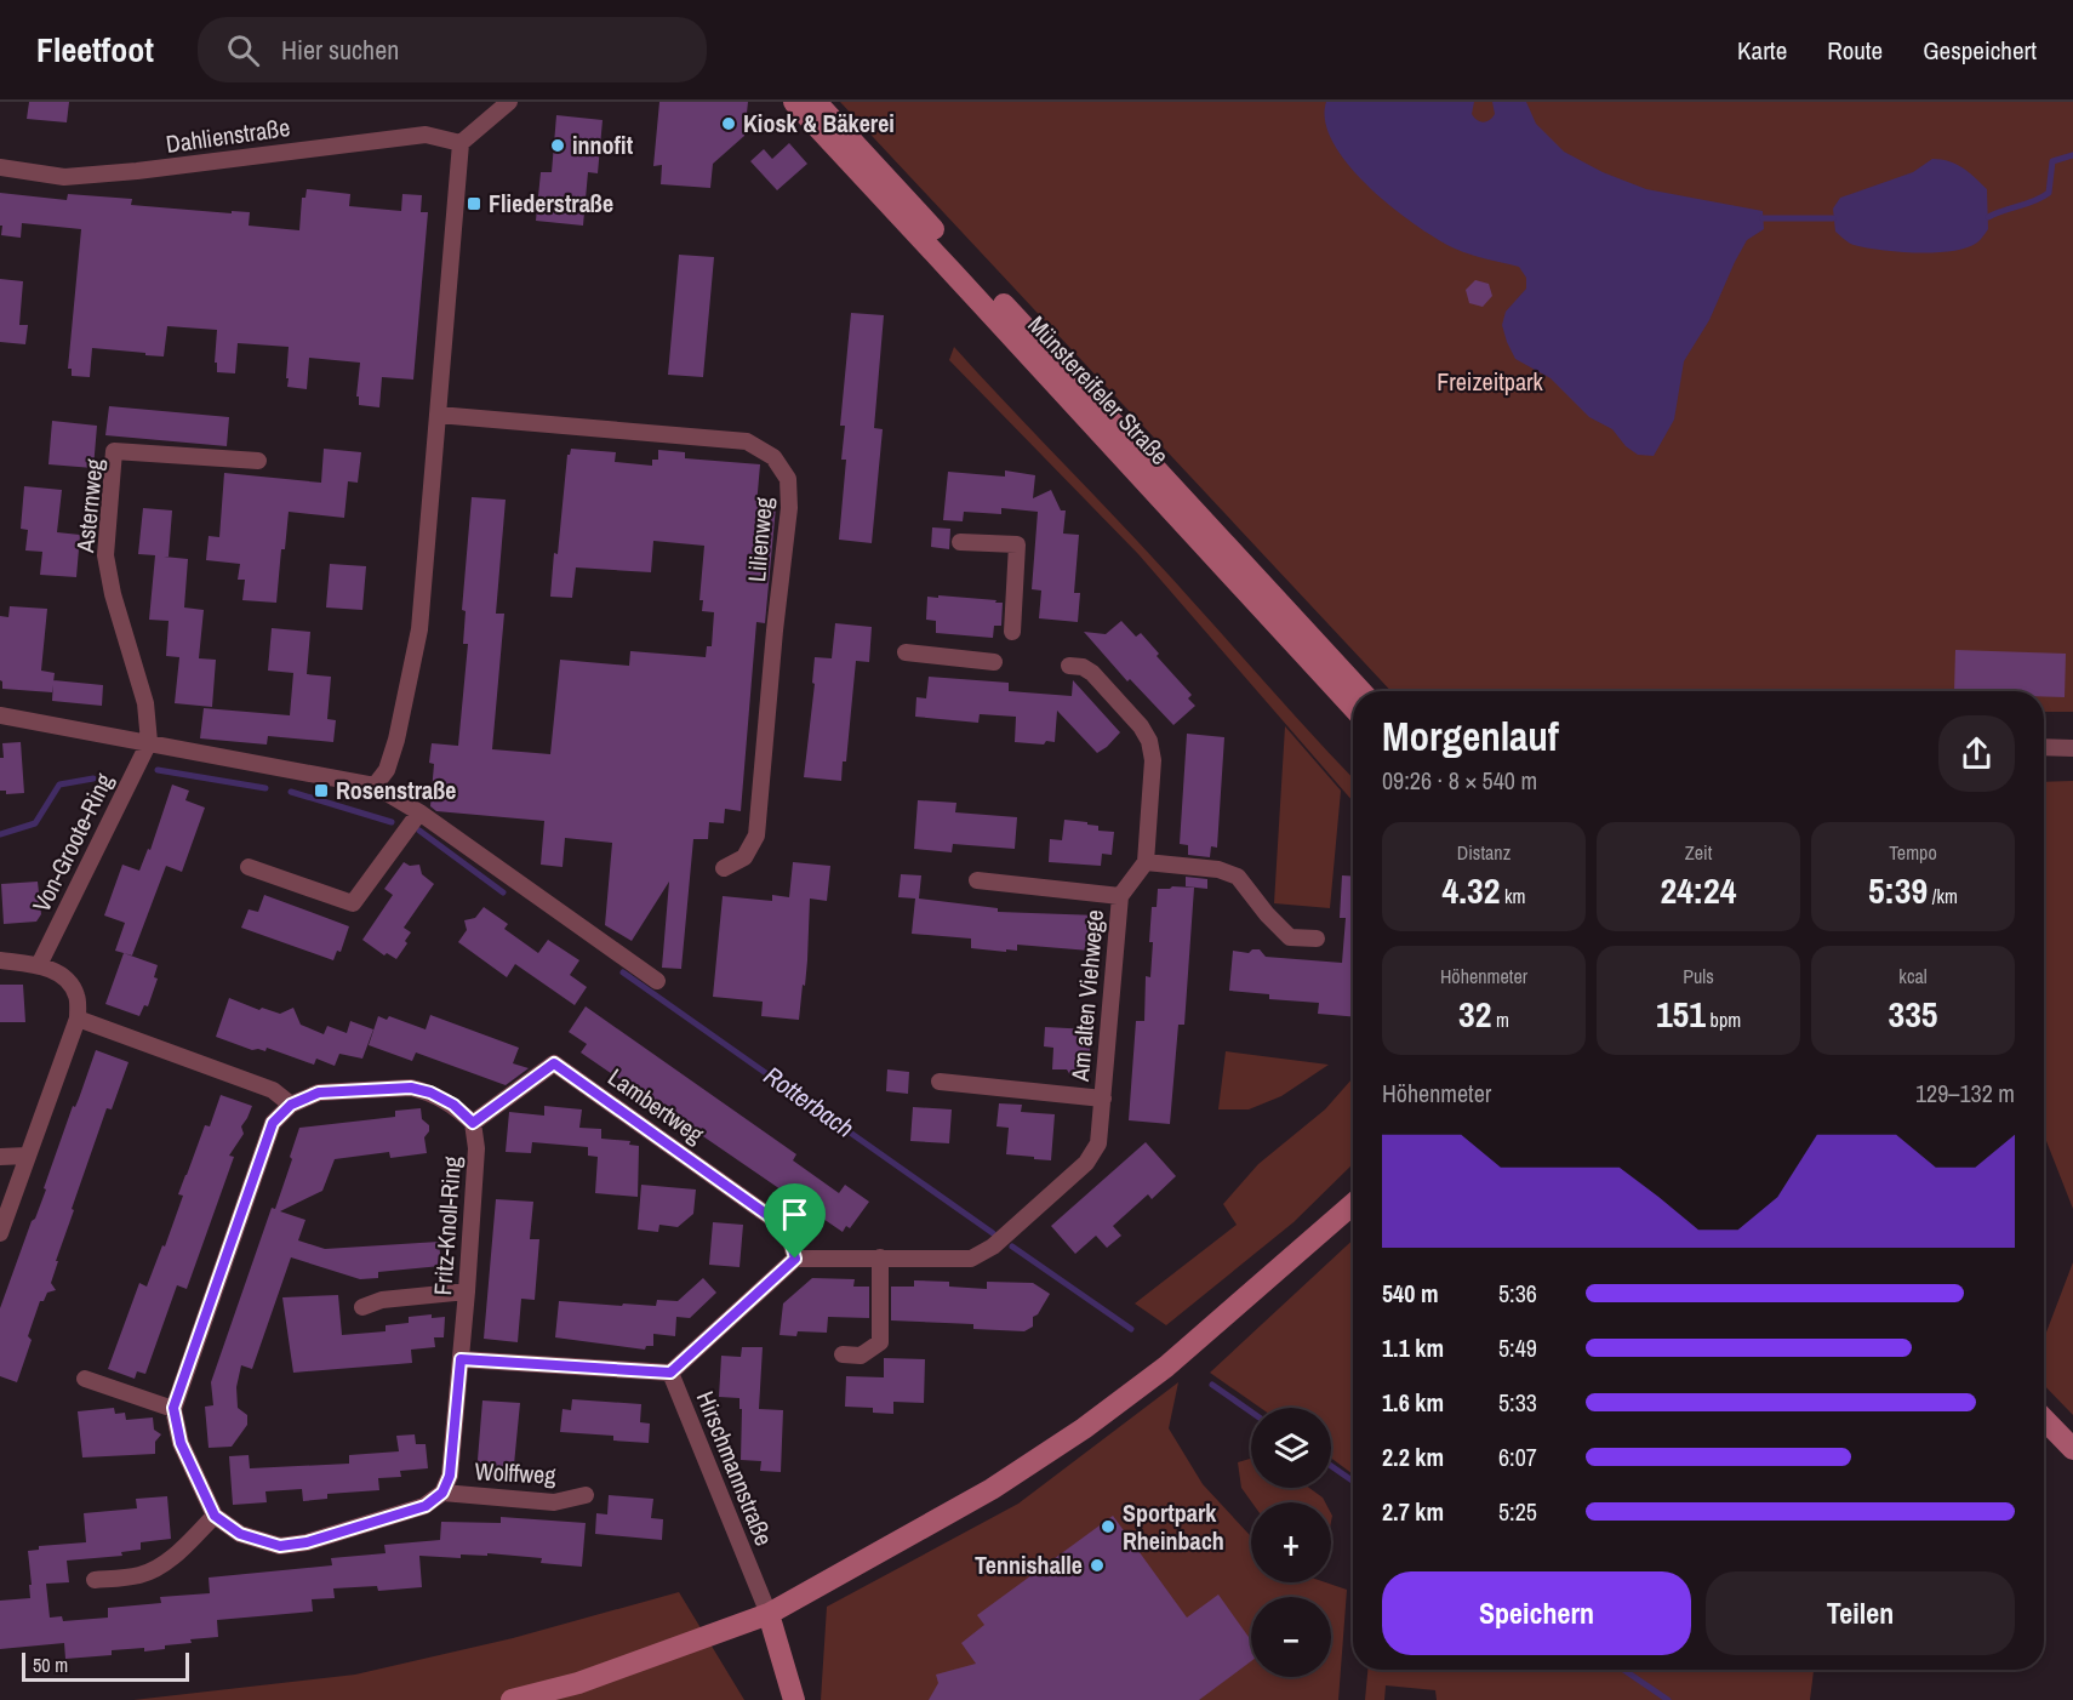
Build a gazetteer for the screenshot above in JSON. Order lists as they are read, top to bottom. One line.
{"streets":{"main road":["Münstereifeler Straße"],"street":["Dahlienstraße","Asternweg","Lilienweg","Von-Groote-Ring","Am alten Viehwege","Lambertweg","Fritz-Knoll-Ring","Hirschmannstraße","Wolffweg"]},"crossings":[["Asternweg","Von-Groote-Ring"],["Am alten Viehwege","Lambertweg"],["Lambertweg","Fritz-Knoll-Ring"],["Fritz-Knoll-Ring","Hirschmannstraße"],["Fritz-Knoll-Ring","Wolffweg"]],"water":["Rotterbach"],"parks":["Freizeitpark"],"places":{"other":["Kiosk & Bäkerei","innofit","Sportpark Rheinbach","Tennishalle"],"transit":["Fliederstraße","Rosenstraße"]},"scale_bar":"50 m","page":{"header":"Fleetfoot","search":"Hier suchen","nav":["Karte","Route","Gespeichert"],"heading":["Morgenlauf","09:26 · 8 × 540 m"],"stats":[["Distanz","4.32 km"],["Zeit","24:24"],["Tempo","5:39 /km"],["Höhenmeter","32 m"],["Puls","151 bpm"],["kcal","335"]],"chart":["Höhenmeter","129–132 m"],"list":[{"name":"540 m","note":"5:36"},{"name":"1.1 km","note":"5:49"},{"name":"1.6 km","note":"5:33"},{"name":"2.2 km","note":"6:07"},{"name":"2.7 km","note":"5:25"}],"map_buttons":["+","−"],"buttons":["Speichern","Teilen"],"scale":"50 m"}}
